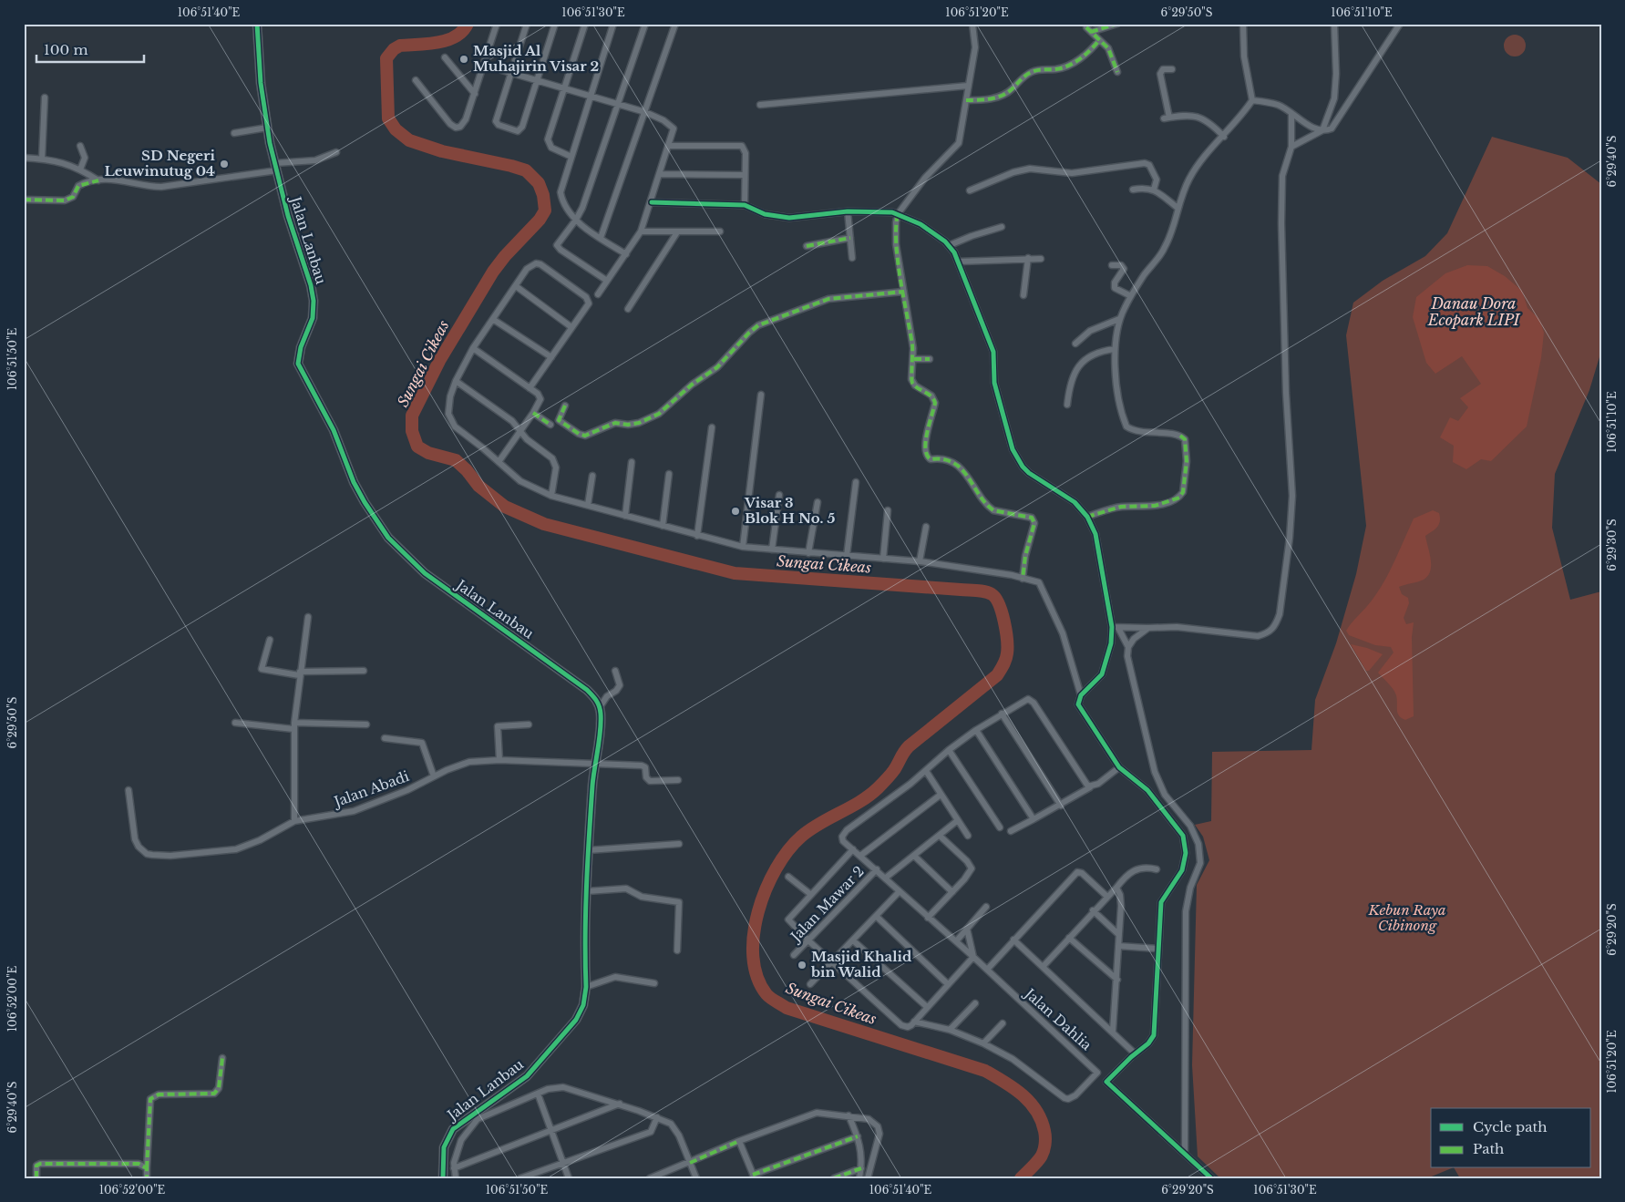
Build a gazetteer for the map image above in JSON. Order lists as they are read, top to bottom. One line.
{"streets":{"street":["Jalan Lanbau","Jalan Abadi","Jalan Mawar 2","Jalan Dahlia"]},"crossings":[["Jalan Lanbau","Jalan Abadi"],["Jalan Mawar 2","Jalan Dahlia"]],"water":["Danau Dora Ecopark LIPI","Sungai Cikeas"],"parks":["Kebun Raya Cibinong"],"places":["Masjid Al Muhajirin Visar 2","SD Negeri Leuwinutug 04","Visar 3 Blok H No. 5","Masjid Khalid bin Walid"],"legend":["Cycle path","Path"],"scale_bar":"100 m","coordinates":["106°51'40\"E","106°51'30\"E","106°51'20\"E","6°29'50\"S","106°51'10\"E","6°29'40\"S","106°51'50\"E","6°29'30\"S","6°29'20\"S","106°52'00\"E"]}
